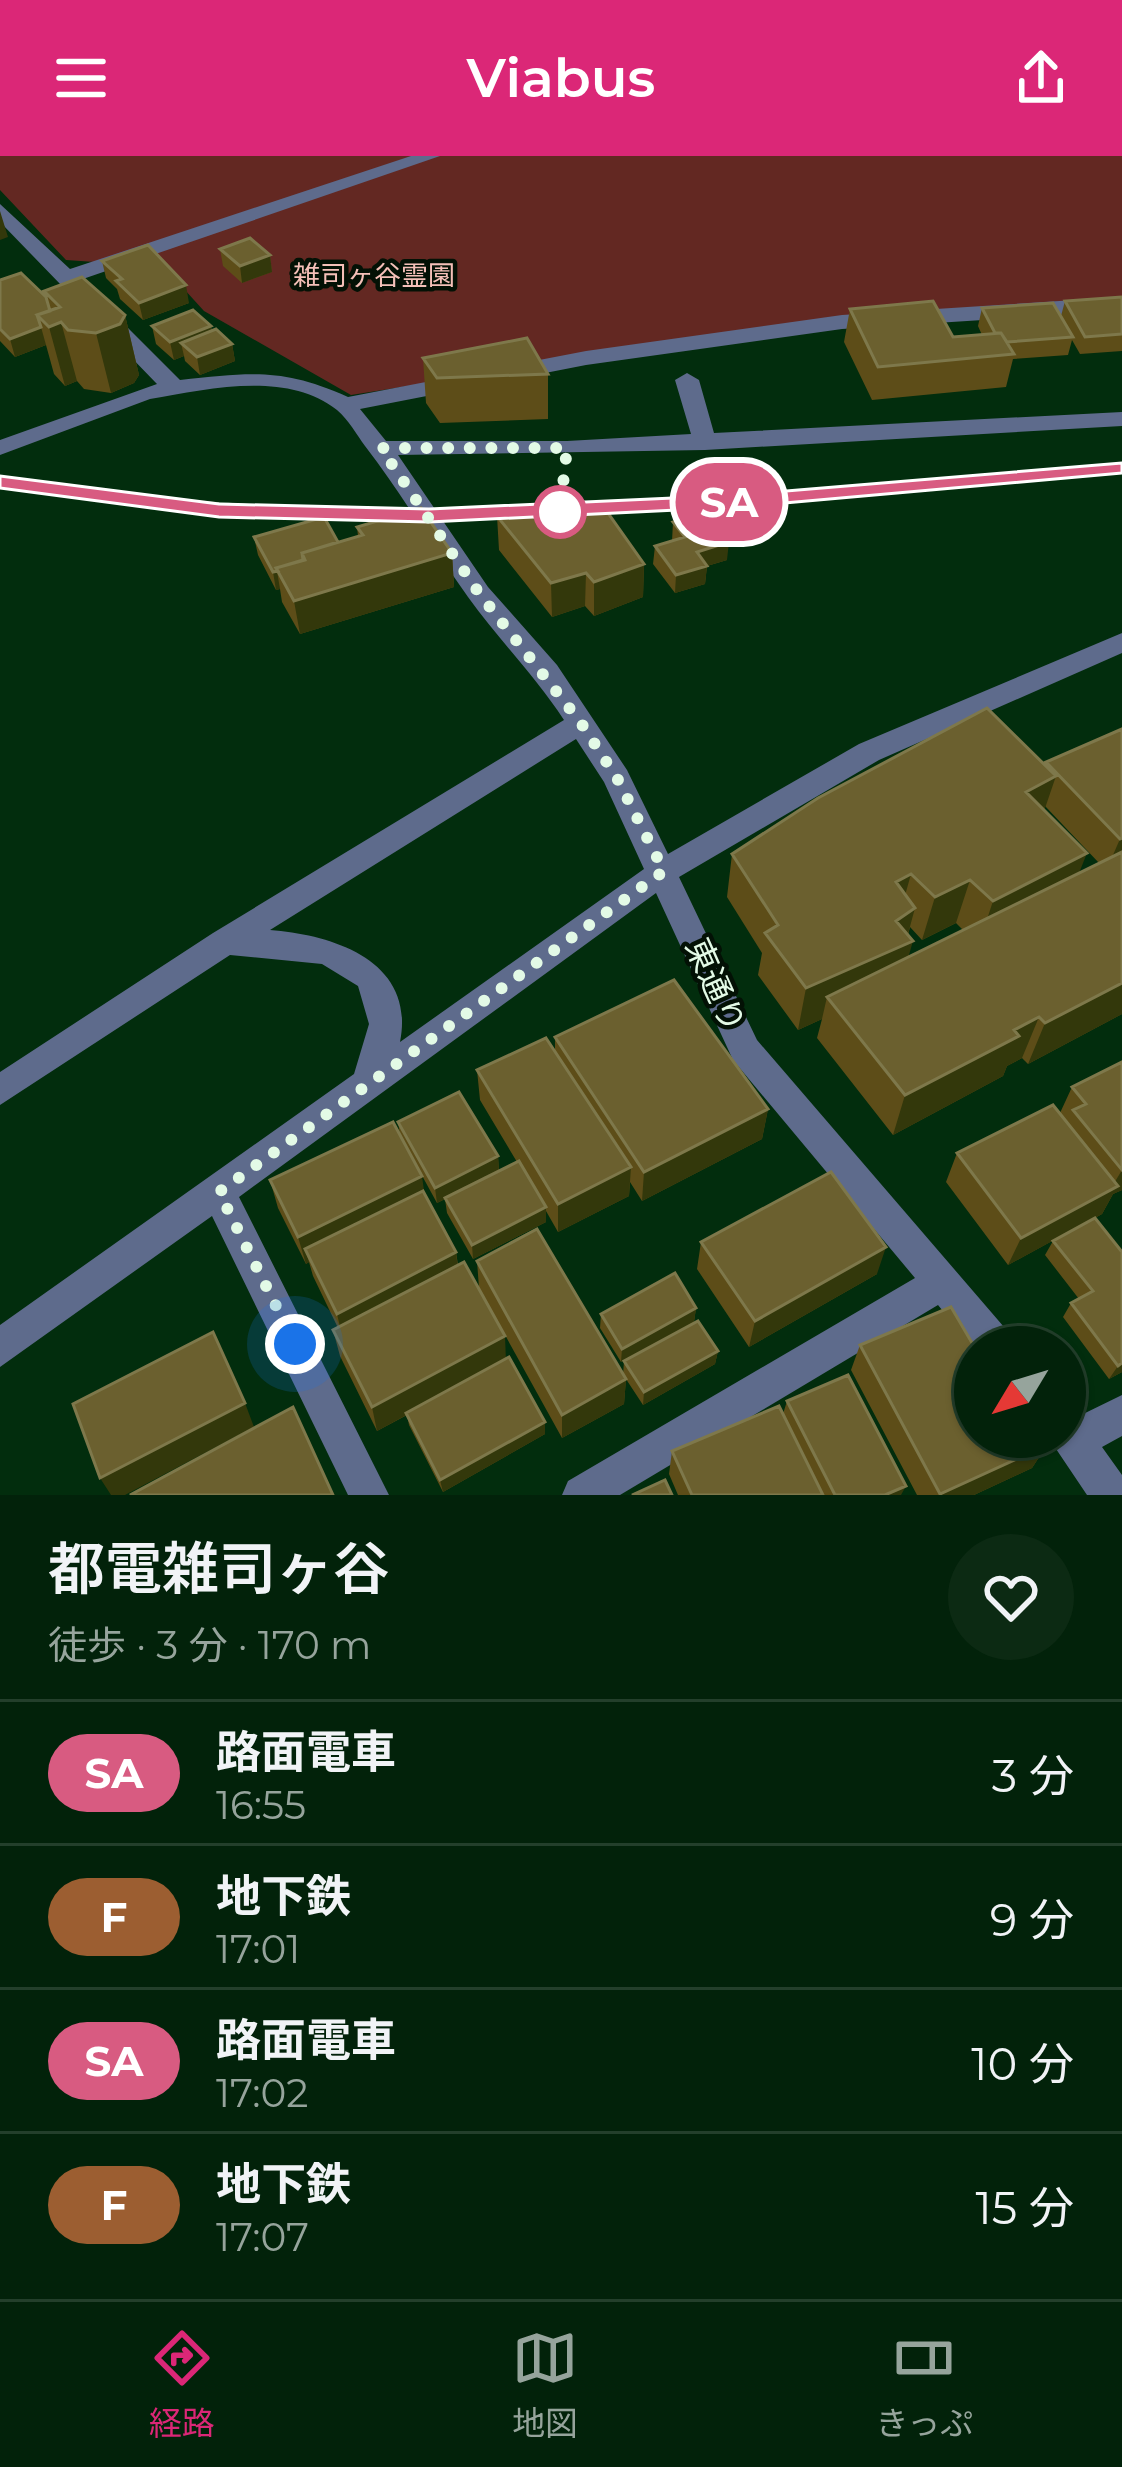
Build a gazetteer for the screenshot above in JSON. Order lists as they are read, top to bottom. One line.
{"streets":{"street":["東通り"]},"parks":["雑司ヶ谷霊園"],"lines":["tram line SA"],"north":"bottom left","page":{"header":"Viabus","on_map":"SA","heading":["都電雑司ヶ谷","徒歩 · 3 分 · 170 m"],"list":[{"mark":"SA","name":"路面電車","note":"16:55","value":"3 分"},{"mark":"F","name":"地下鉄","note":"17:01","value":"9 分"},{"mark":"SA","name":"路面電車","note":"17:02","value":"10 分"},{"mark":"F","name":"地下鉄","note":"17:07","value":"15 分"}],"tabs":["経路","地図","きっぷ"]}}
